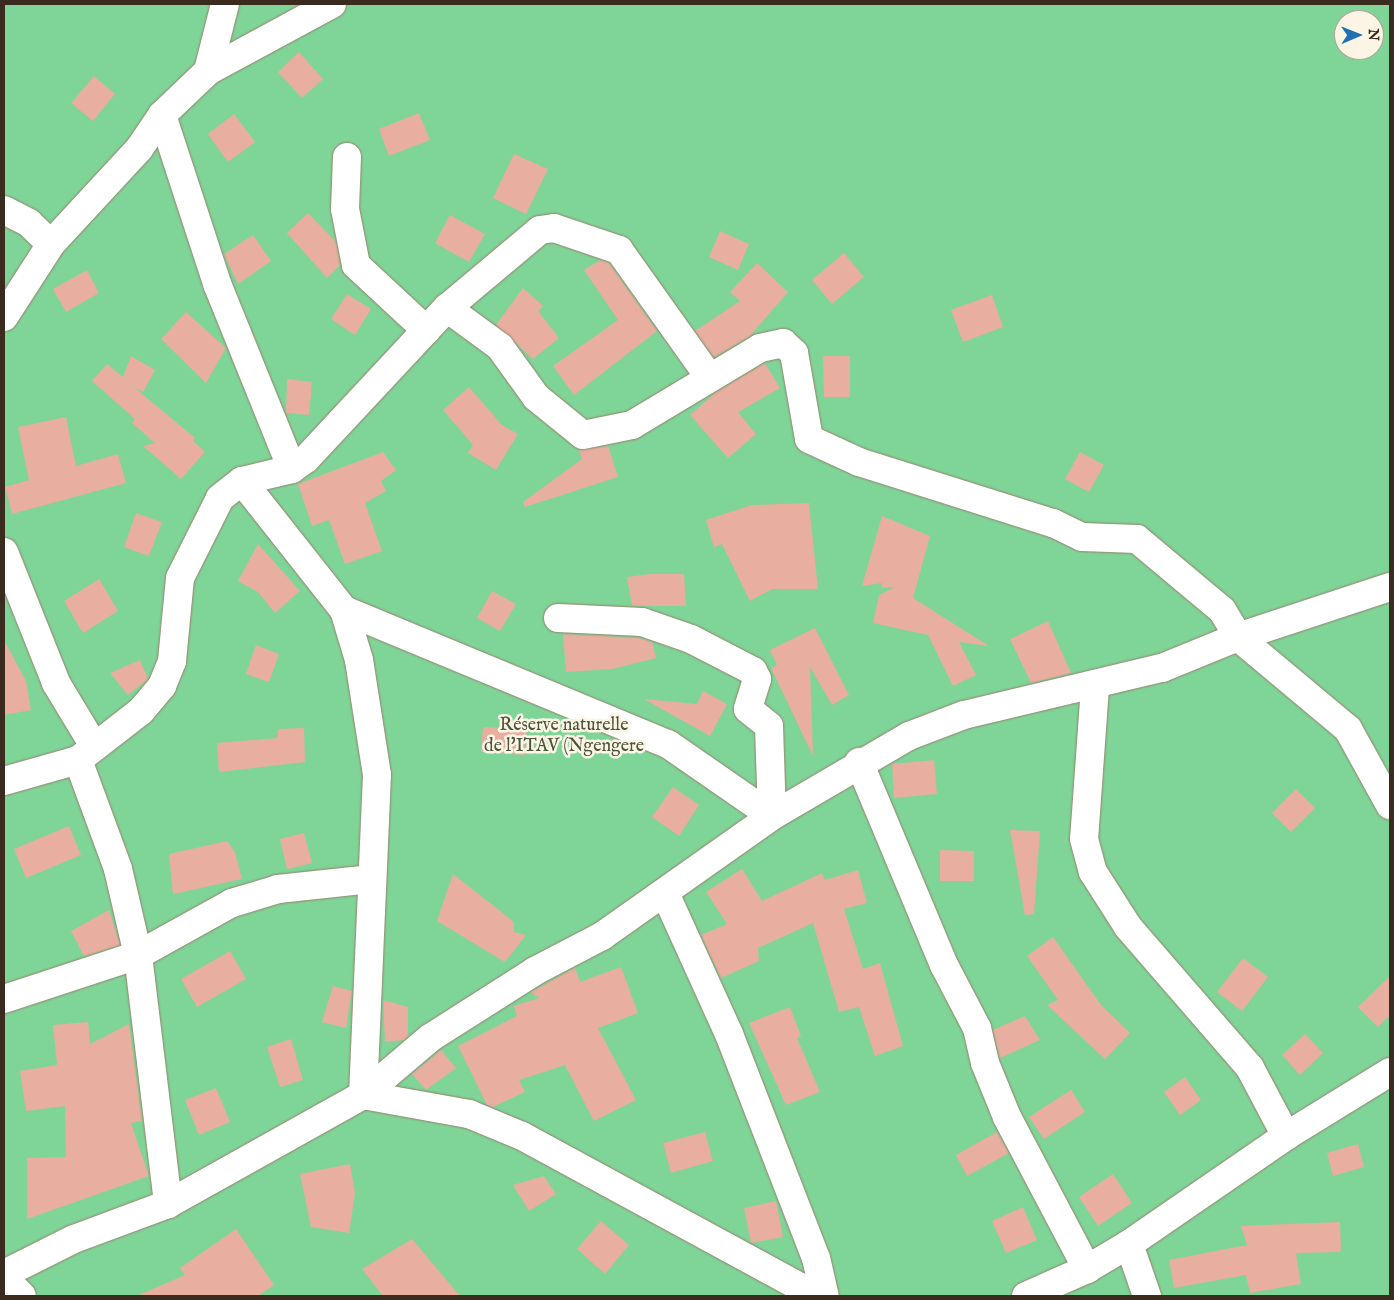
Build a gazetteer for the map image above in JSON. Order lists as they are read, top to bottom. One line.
{"parks":["Réserve naturelle de l'ITAV (Ngengere"],"north":"right"}
